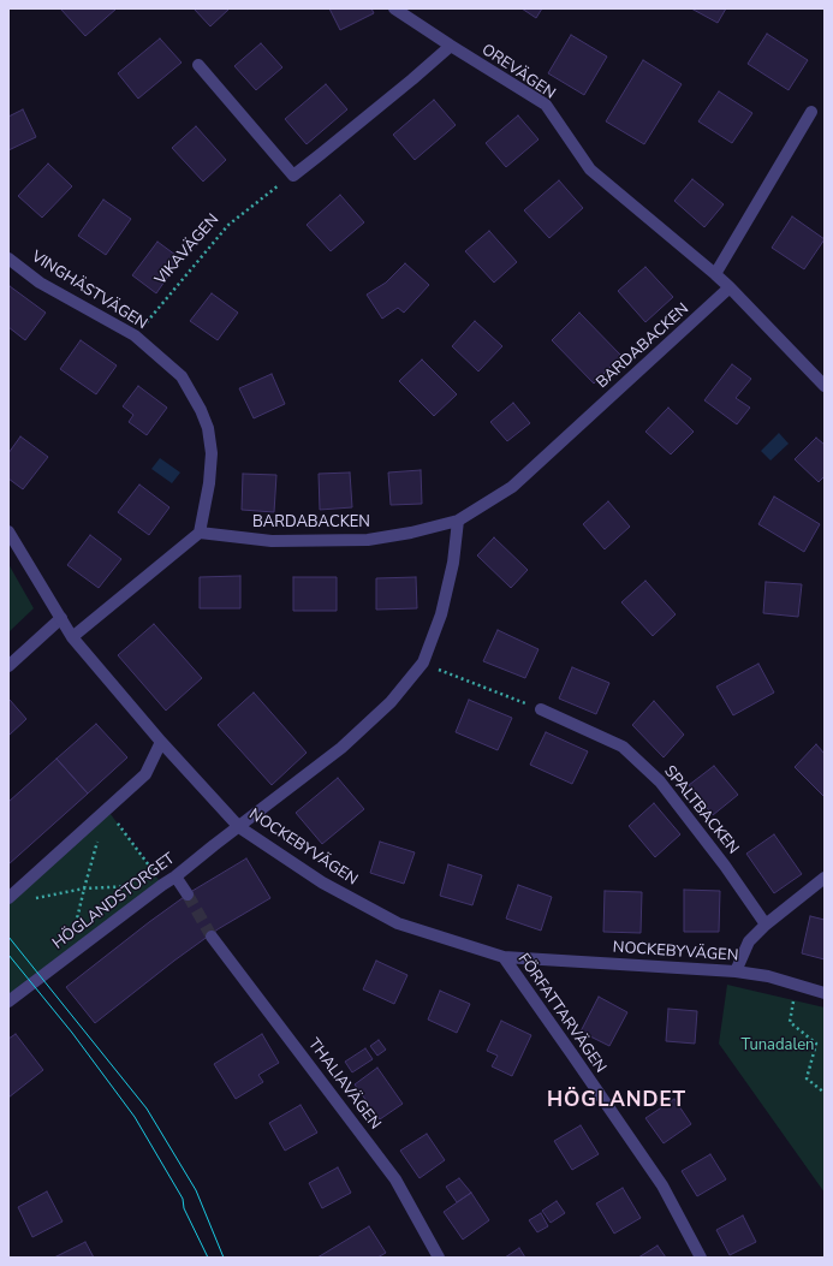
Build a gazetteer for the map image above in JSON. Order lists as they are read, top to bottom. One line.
{"streets":{"street":["OREVÄGEN","VINGHÄSTVÄGEN","BARDABACKEN","SPALTBACKEN","NOCKEBYVÄGEN","HÖGLANDSTORGET","FÖRFATTARVÄGEN","THALIAVÄGEN"],"path":["VIKAVÄGEN"]},"crossings":[["OREVÄGEN","BARDABACKEN"],["VIKAVÄGEN","VINGHÄSTVÄGEN"],["VINGHÄSTVÄGEN","BARDABACKEN"],["BARDABACKEN","HÖGLANDSTORGET"],["NOCKEBYVÄGEN","HÖGLANDSTORGET"],["NOCKEBYVÄGEN","FÖRFATTARVÄGEN"]],"districts":["HÖGLANDET"],"parks":["Tunadalen"]}
